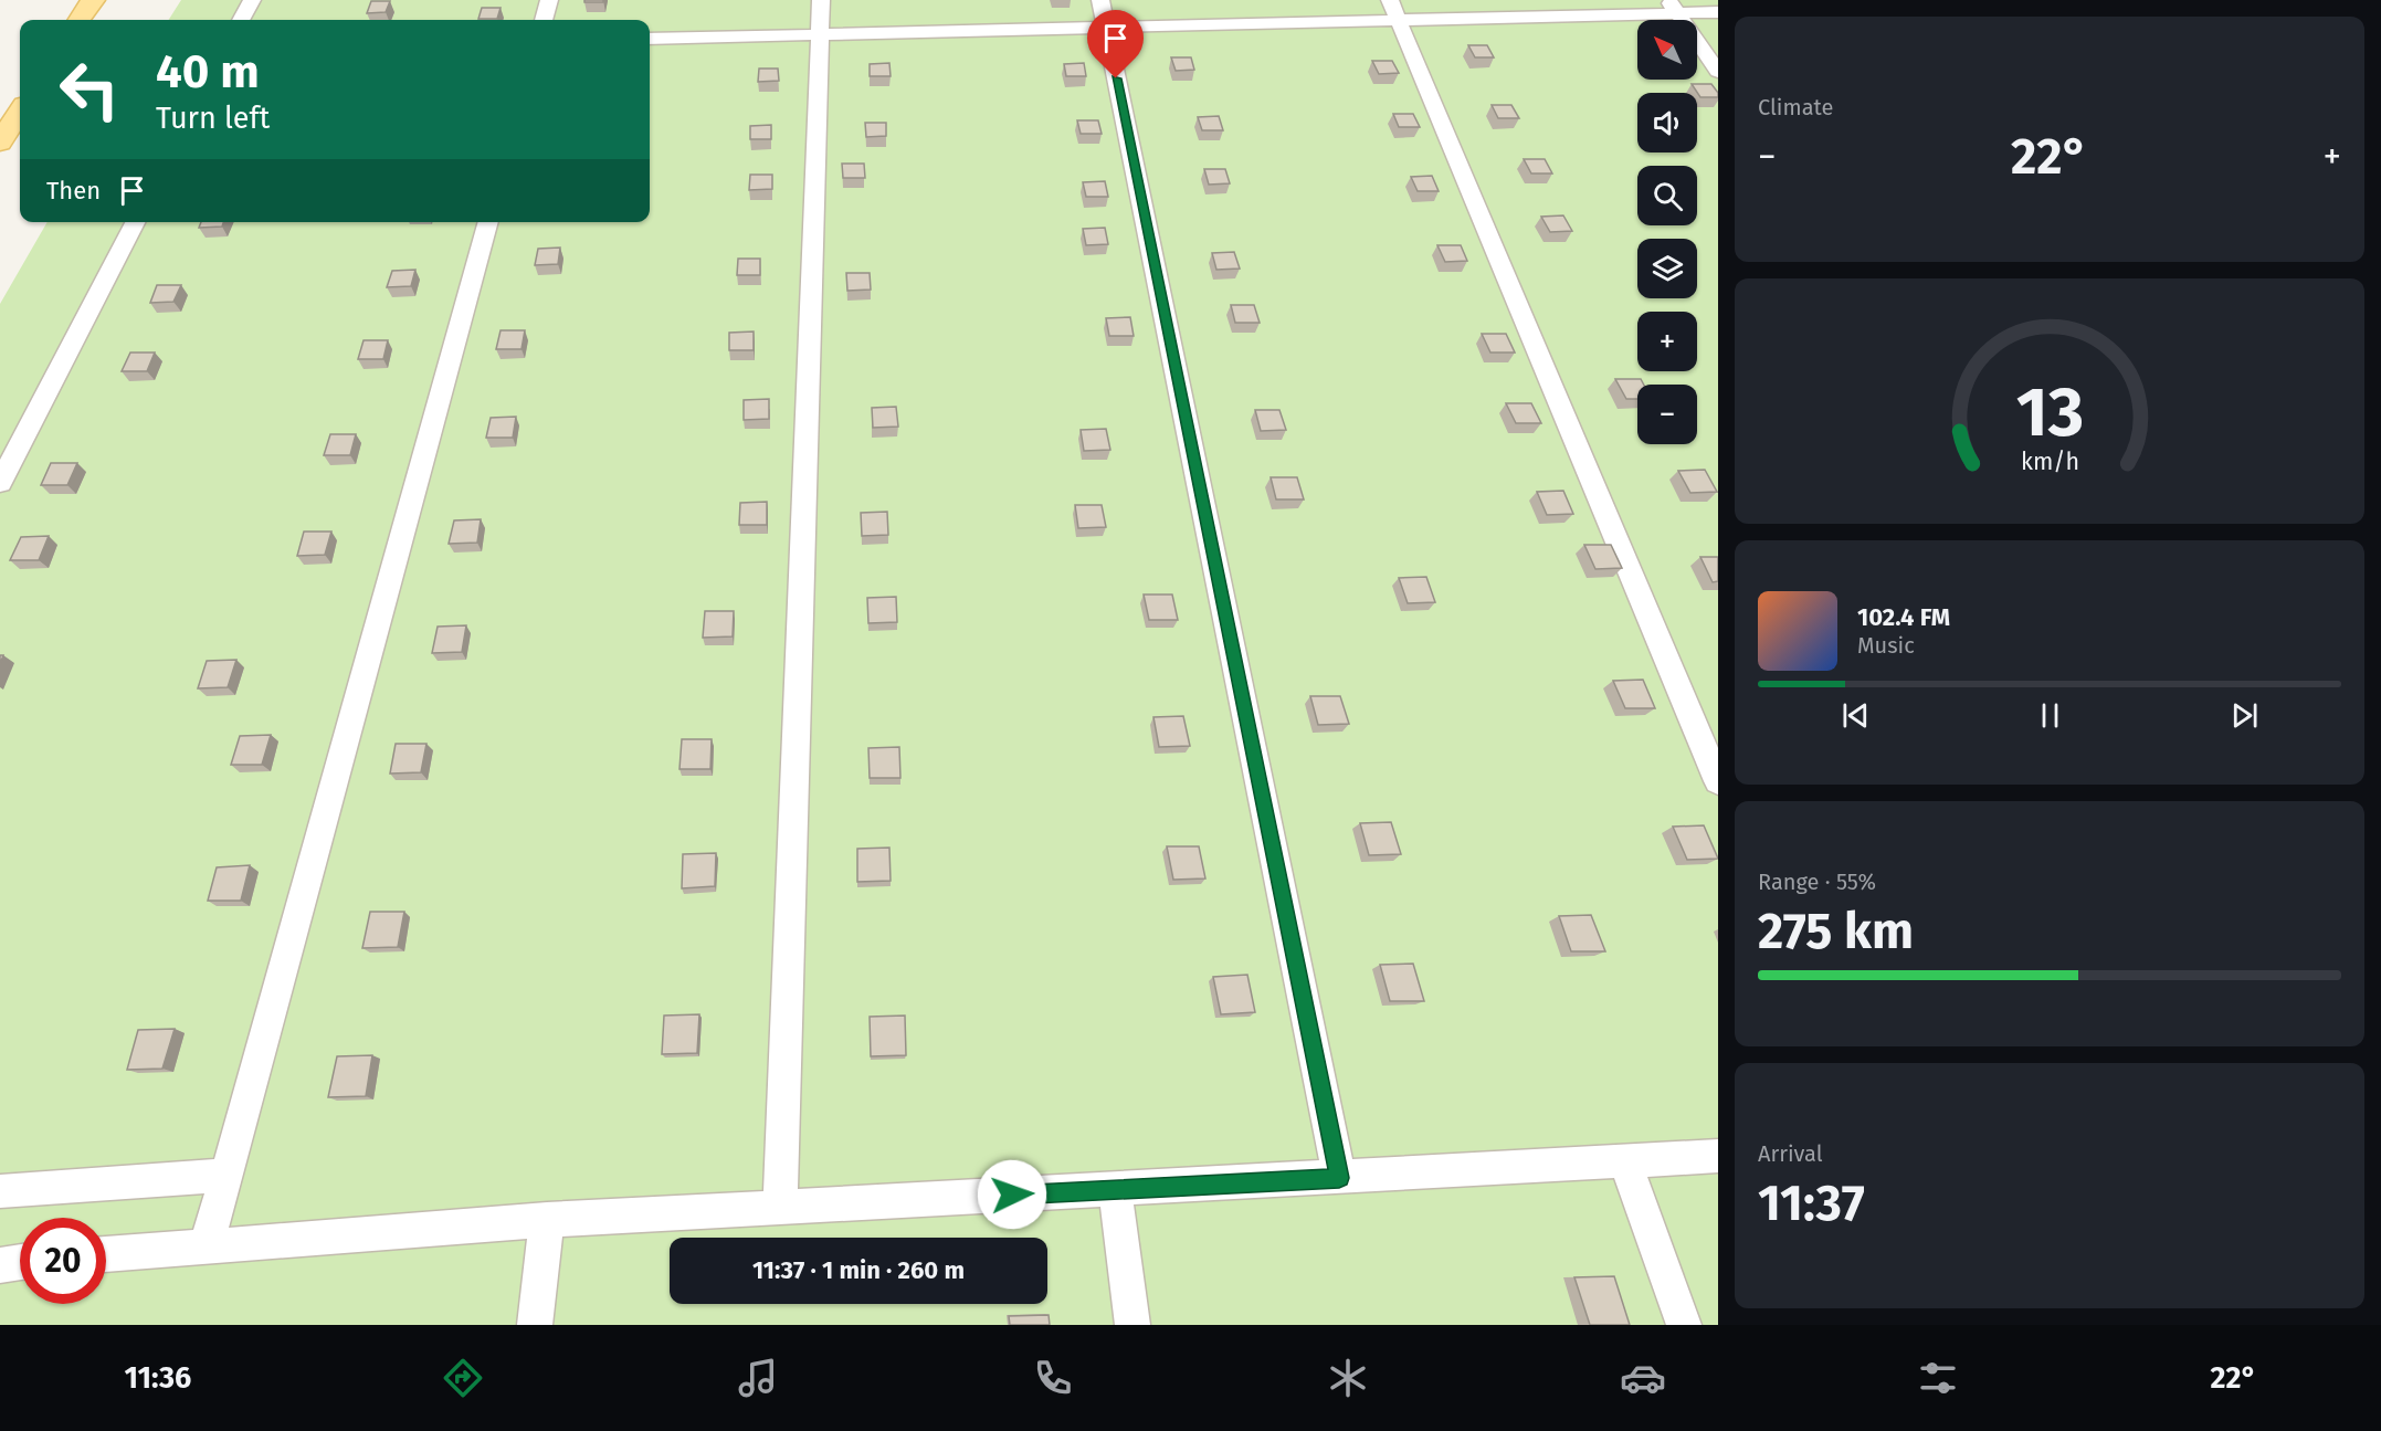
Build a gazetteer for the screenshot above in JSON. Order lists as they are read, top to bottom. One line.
{"north":"top left","page":{"tile":["Climate",["Range · 55%","275 km"],["Arrival","11:37"]],"map_buttons":["+","−"],"turn":["40 m","Turn left"],"heat":["−","22°","+"],"then":"Then","song":["102.4 FM","Music"],"limit":"20","trip":"11:37 · 1 min · 260 m","tabs":["11:36","22°"],"gauge":["13","km/h"]}}
